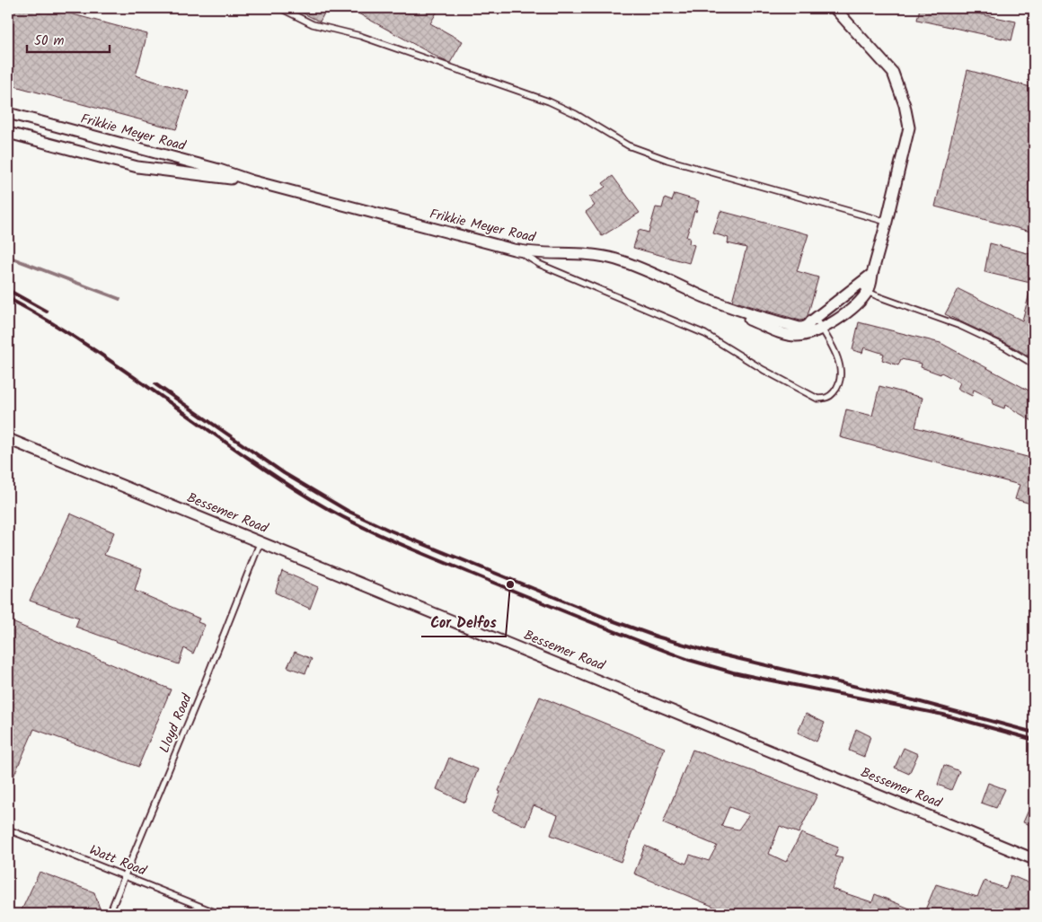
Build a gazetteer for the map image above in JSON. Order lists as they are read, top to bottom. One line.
{"streets":{"street":["Frikkie Meyer Road","Bessemer Road"],"lane":["Lloyd Road","Watt Road"]},"crossings":[["Bessemer Road","Lloyd Road"],["Lloyd Road","Watt Road"]],"places":["Cor Delfos"],"scale_bar":"50 m"}
